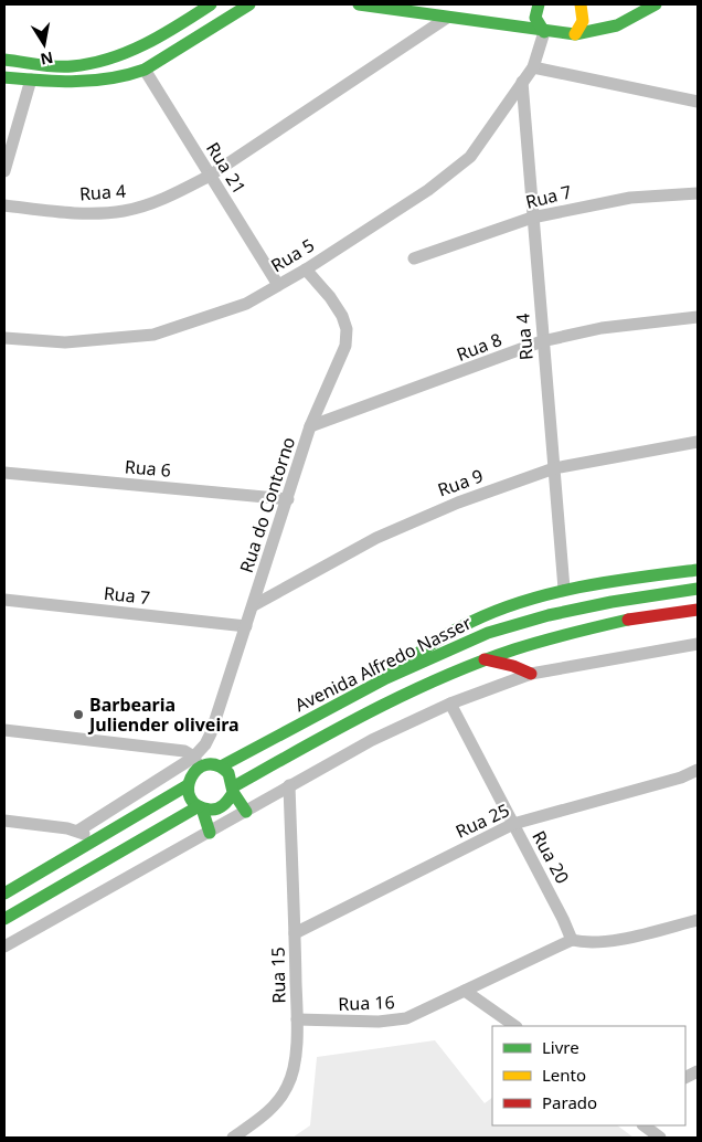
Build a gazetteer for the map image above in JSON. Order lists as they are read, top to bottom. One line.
{"streets":{"main road":["Avenida Alfredo Nasser"],"street":["Rua 21","Rua 4","Rua 7","Rua 5","Rua 8","Rua 6","Rua 9","Rua do Contorno","Rua 25","Rua 20","Rua 15","Rua 16"]},"crossings":[["Rua 21","Rua 4"],["Rua 21","Rua 5"],["Rua 4","Rua 7"],["Rua 4","Rua 5"],["Rua 4","Rua 8"],["Rua 4","Rua 9"],["Rua 7","Rua do Contorno"],["Rua 5","Rua do Contorno"],["Rua 8","Rua do Contorno"],["Rua 6","Rua do Contorno"],["Rua 9","Rua do Contorno"],["Rua do Contorno","Avenida Alfredo Nasser"],["Rua 25","Rua 20"],["Rua 25","Rua 15"],["Rua 20","Rua 16"],["Rua 15","Rua 16"]],"places":["Barbearia Juliender oliveira"],"legend":["Livre","Lento","Parado"],"north":"bottom"}
